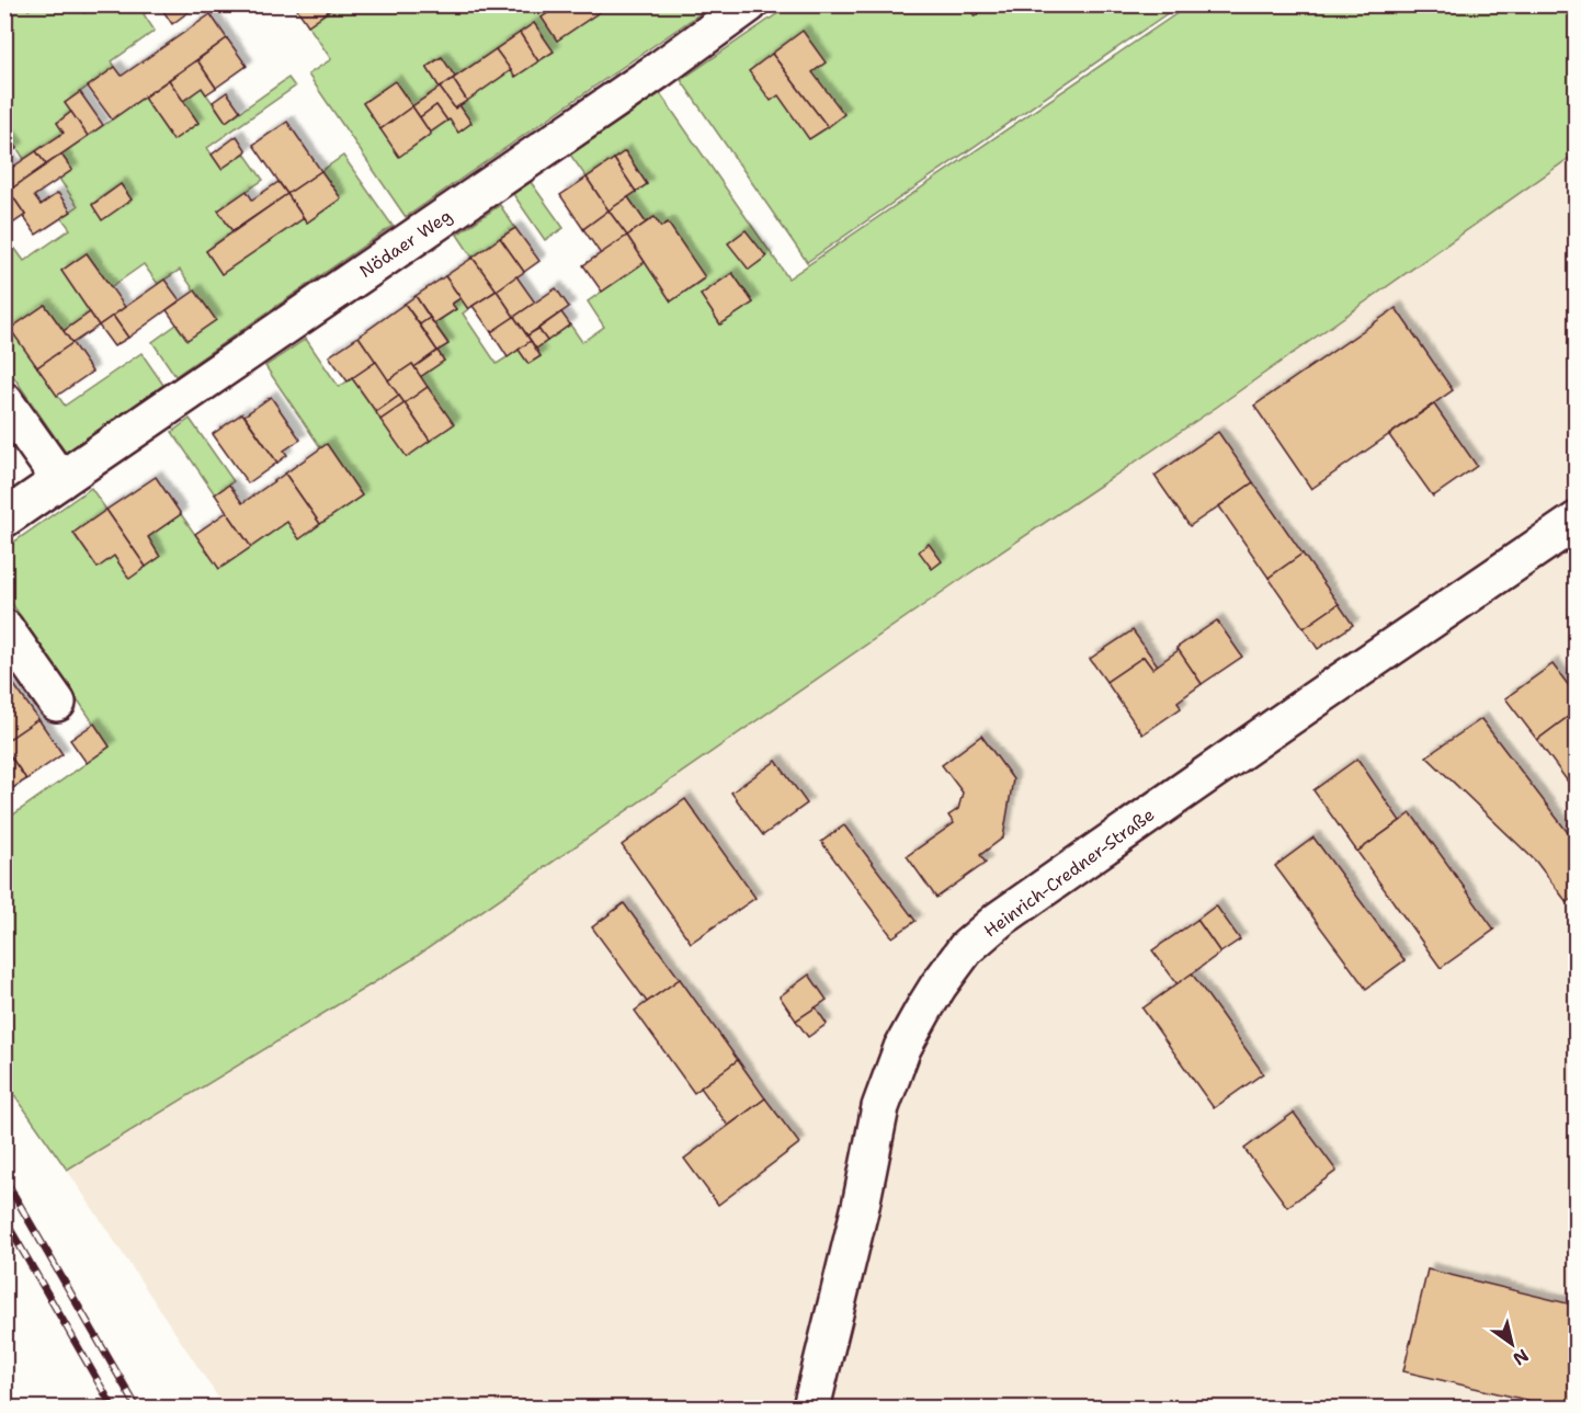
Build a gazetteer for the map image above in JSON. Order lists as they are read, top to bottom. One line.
{"streets":{"street":["Nödaer Weg","Heinrich-Credner-Straße"]},"north":"bottom right"}
